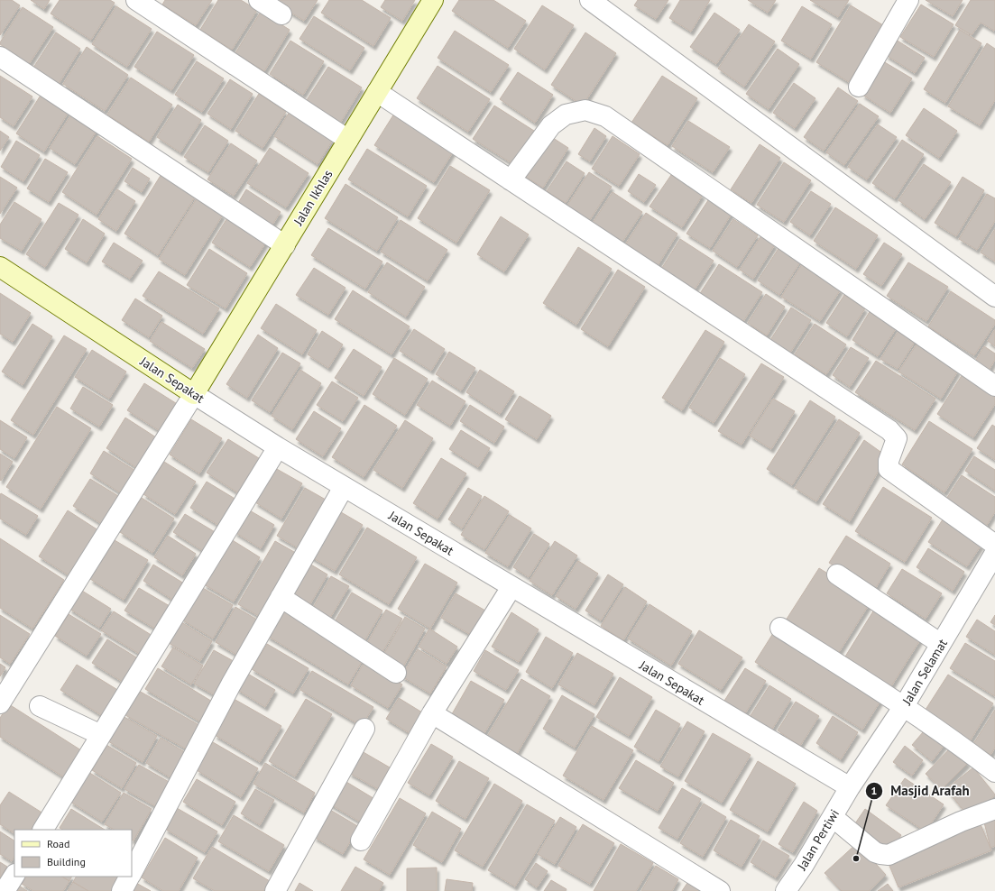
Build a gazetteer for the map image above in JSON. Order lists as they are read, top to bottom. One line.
{"streets":{"street":["Jalan Ikhlas","Jalan Sepakat","Jalan Selamat","Jalan Pertiwi"]},"crossings":[["Jalan Ikhlas","Jalan Sepakat"],["Jalan Sepakat","Jalan Selamat"],["Jalan Sepakat","Jalan Pertiwi"],["Jalan Selamat","Jalan Pertiwi"]],"places":["Masjid Arafah"],"legend":["Road","Building"]}
